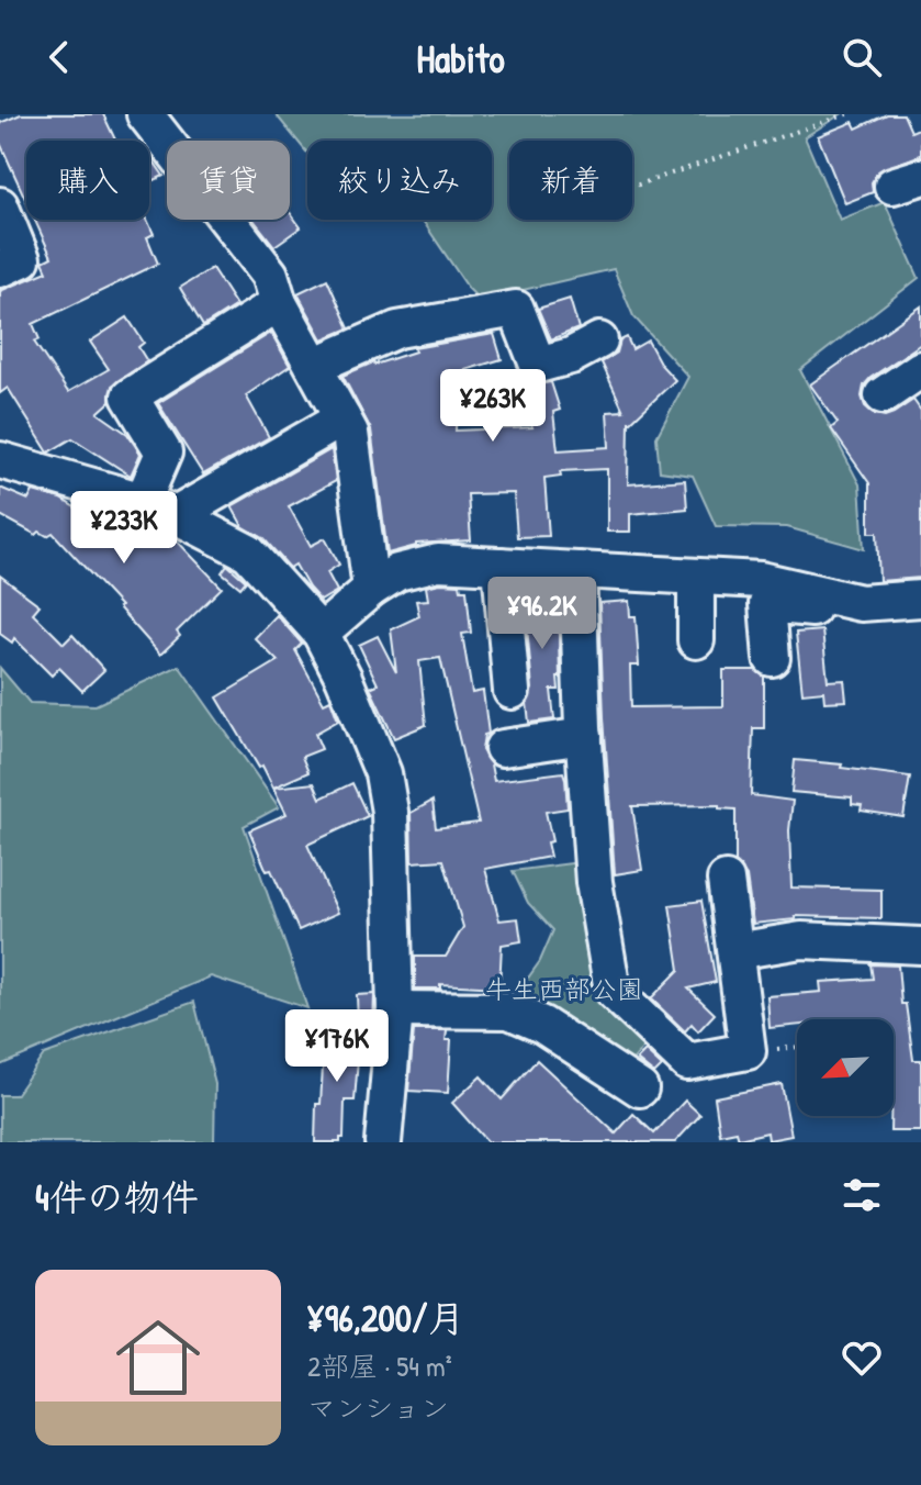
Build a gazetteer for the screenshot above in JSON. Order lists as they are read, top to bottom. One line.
{"parks":["牛生西部公園"],"north":"bottom left","page":{"header":"Habito","chip":["購入","賃貸","絞り込み","新着"],"price":["¥263K","¥233K","¥96.2K","¥176K"],"heading":"4件の物件","list":[{"name":"¥96,200/月","note":"2部屋 · 54 m² · マンション"}]}}
